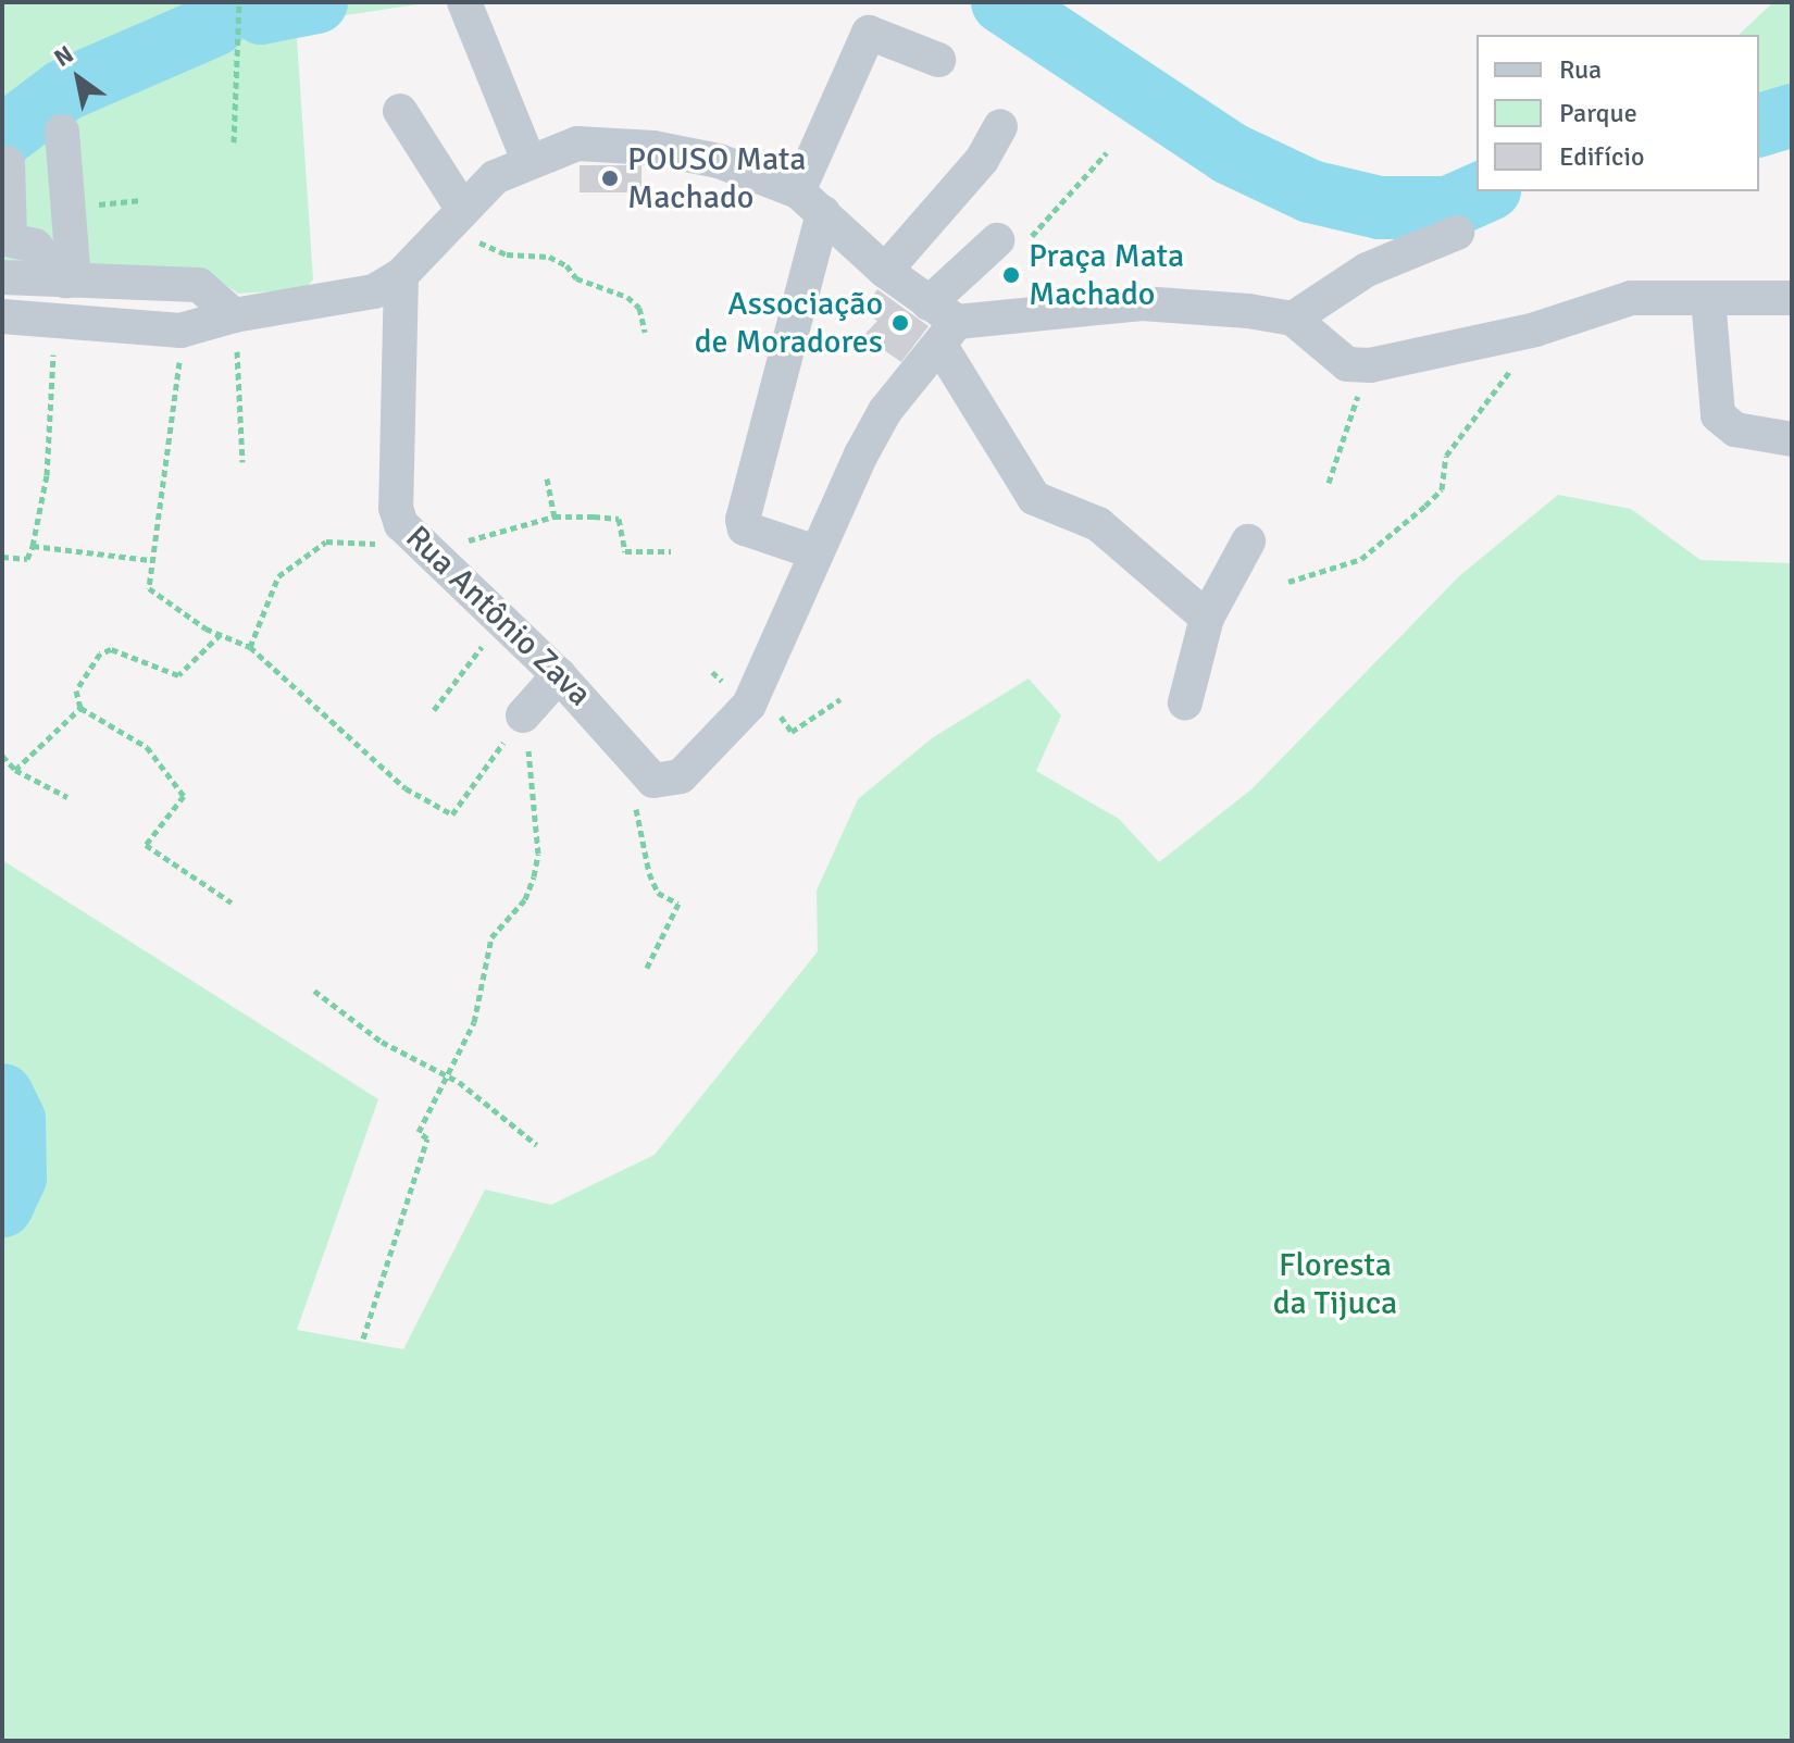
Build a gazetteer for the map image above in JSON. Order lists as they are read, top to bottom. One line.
{"streets":{"street":["Rua Antônio Zava"]},"parks":["Floresta da Tijuca"],"places":["POUSO Mata Machado","Praça Mata Machado","Associação de Moradores"],"legend":["Rua","Parque","Edifício"],"north":"top left"}
